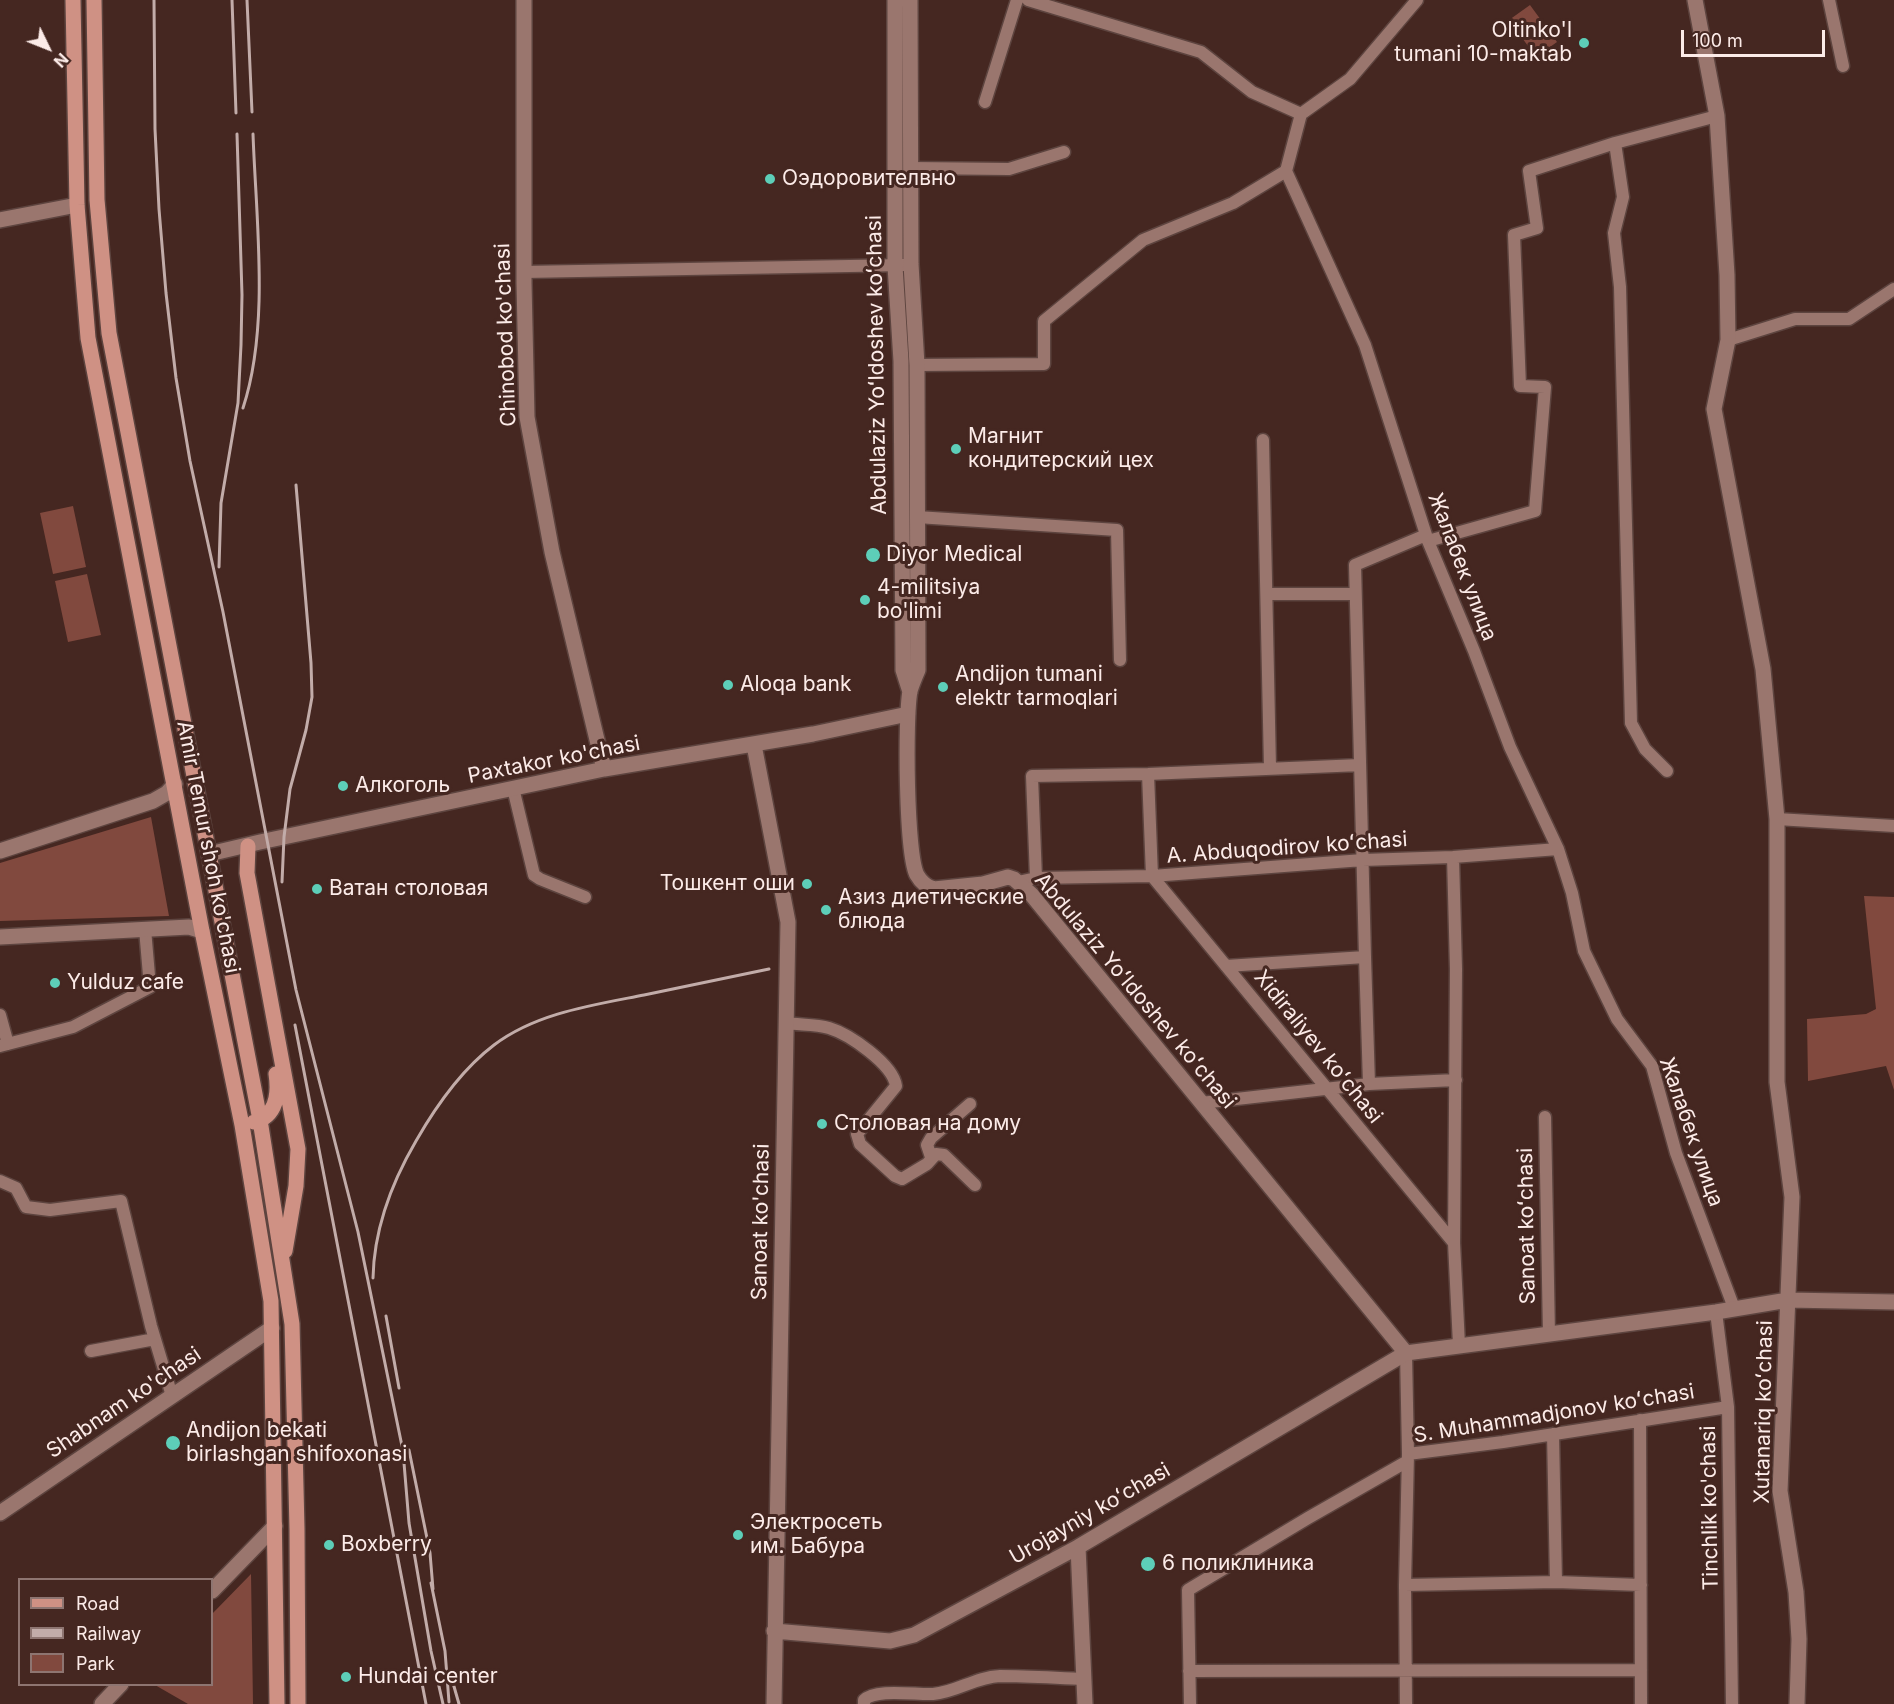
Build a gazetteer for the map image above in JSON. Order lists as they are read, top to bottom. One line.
{"streets":{"main road":["Chinobod ko'chasi","Abdulaziz Yoʻldoshev koʻchasi","Paxtakor ko'chasi","Amir Temur shoh ko'chasi","Sanoat ko'chasi","Shabnam ko'chasi","Xutanariq koʻchasi","Urоjayniy koʻchasi"],"street":["Жалабек улица","A. Abduqodirov koʻchasi","Xidiraliyev koʻchasi","Sanoat koʻchasi","S. Muhammadjonov koʻchasi","Tinchlik ko'chasi"]},"crossings":[["Chinobod ko'chasi","Paxtakor ko'chasi"],["Abdulaziz Yoʻldoshev koʻchasi","Paxtakor ko'chasi"],["Abdulaziz Yoʻldoshev koʻchasi","A. Abduqodirov koʻchasi"],["Abdulaziz Yoʻldoshev koʻchasi","Urоjayniy koʻchasi"],["Жалабек улица","A. Abduqodirov koʻchasi"],["Paxtakor ko'chasi","Amir Temur shoh ko'chasi"],["Paxtakor ko'chasi","Sanoat ko'chasi"],["Amir Temur shoh ko'chasi","Shabnam ko'chasi"],["A. Abduqodirov koʻchasi","Xidiraliyev koʻchasi"],["Sanoat ko'chasi","Urоjayniy koʻchasi"],["S. Muhammadjonov koʻchasi","Tinchlik ko'chasi"]],"places":["Oltinko'l tumani 10-maktab","Оэдоровителвно","Магнит кондитерский цех","Diyor Medical","4-militsiya bo'limi","Aloqa bank","Andijon tumani elektr tarmoqlari","Алкоголь","Тошкент оши","Ватан столовая","Азиз диетические блюда","Yulduz cafe","Столовая на дому","Аndijon bekati birlashgan shifoxonasi","Электросеть им. Бабура","Boxberry","6 поликлиника","Hundai center"],"legend":["Road","Railway","Park"],"scale_bar":"100 m","north":"bottom right"}
